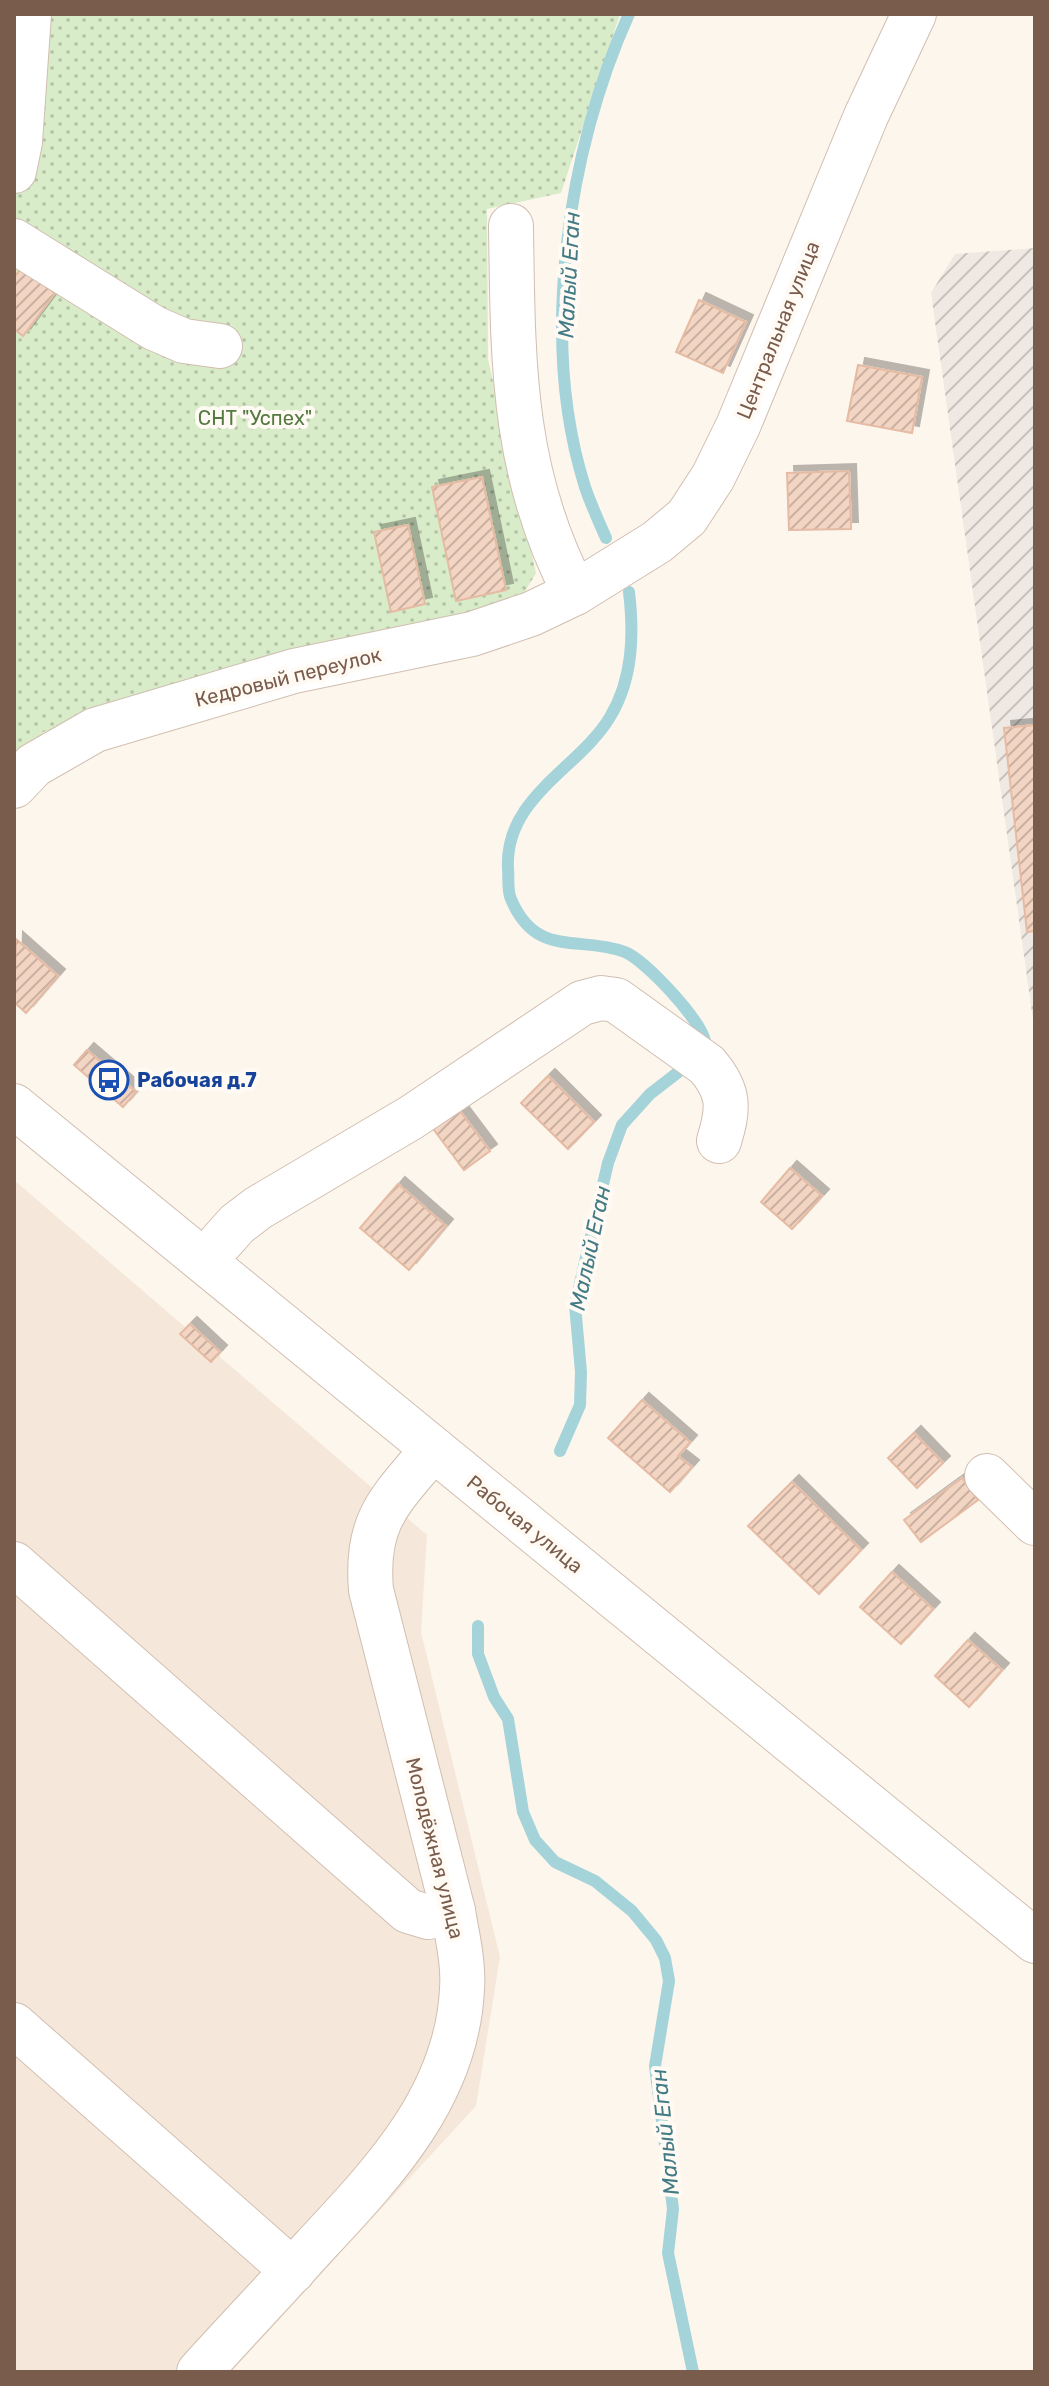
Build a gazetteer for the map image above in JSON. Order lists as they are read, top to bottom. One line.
{"streets":{"street":["Центральная улица","Кедровый переулок","Рабочая улица","Молодёжная улица"]},"crossings":[["Центральная улица","Кедровый переулок"],["Рабочая улица","Молодёжная улица"]],"water":["Малый Еган"],"parks":["СНТ \"Успех\""],"places":{"bus stop":["Рабочая д.7"]}}
